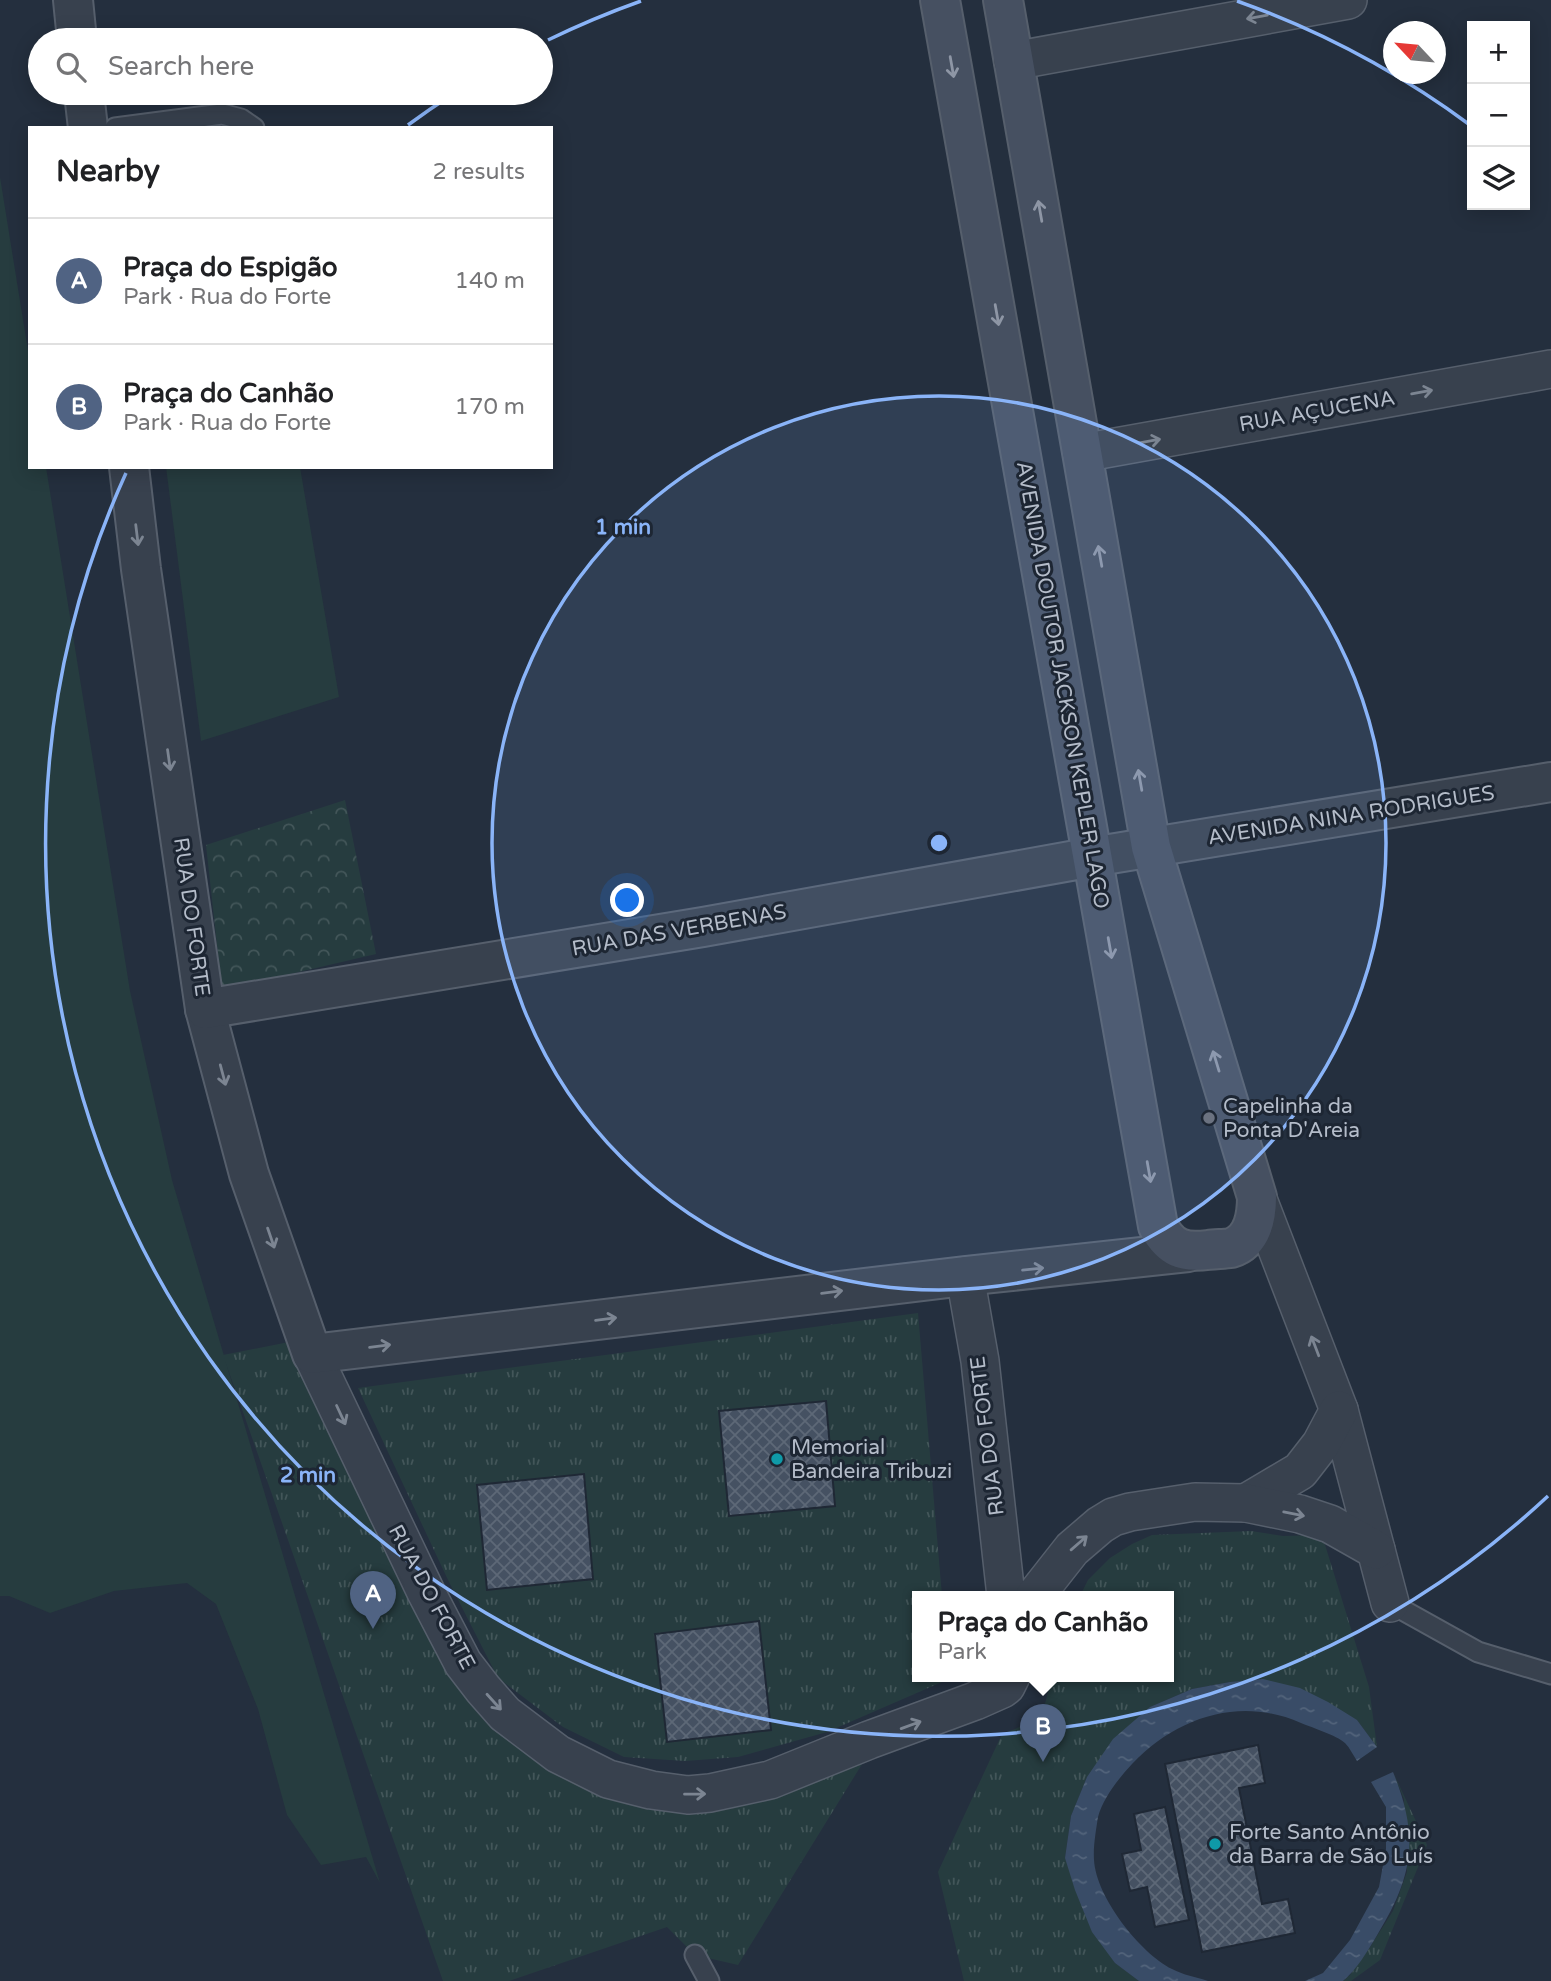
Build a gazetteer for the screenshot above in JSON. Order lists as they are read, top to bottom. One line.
{"streets":{"main road":["AVENIDA DOUTOR JACKSON KEPLER LAGO"],"street":["RUA AÇUCENA","AVENIDA NINA RODRIGUES","RUA DO FORTE","RUA DAS VERBENAS"]},"crossings":[["AVENIDA DOUTOR JACKSON KEPLER LAGO","RUA DAS VERBENAS"],["AVENIDA NINA RODRIGUES","RUA DAS VERBENAS"],["RUA DO FORTE","RUA DAS VERBENAS"]],"one_way":["RUA AÇUCENA","RUA DO FORTE"],"places":["Capelinha da Ponta D'Areia","Memorial Bandeira Tribuzi","Forte Santo Antônio da Barra de São Luís"],"north":"top left","page":{"map_buttons":["+","−"],"search":"Search here","heading":["Nearby","2 results"],"list":[{"mark":"A","name":"Praça do Espigão","note":"Park · Rua do Forte","value":"140 m"},{"mark":"B","name":"Praça do Canhão","note":"Park · Rua do Forte","value":"170 m"}],"pins":["A","B"],"popup":["Praça do Canhão","Park"]},"rings":["1 min","2 min"]}
